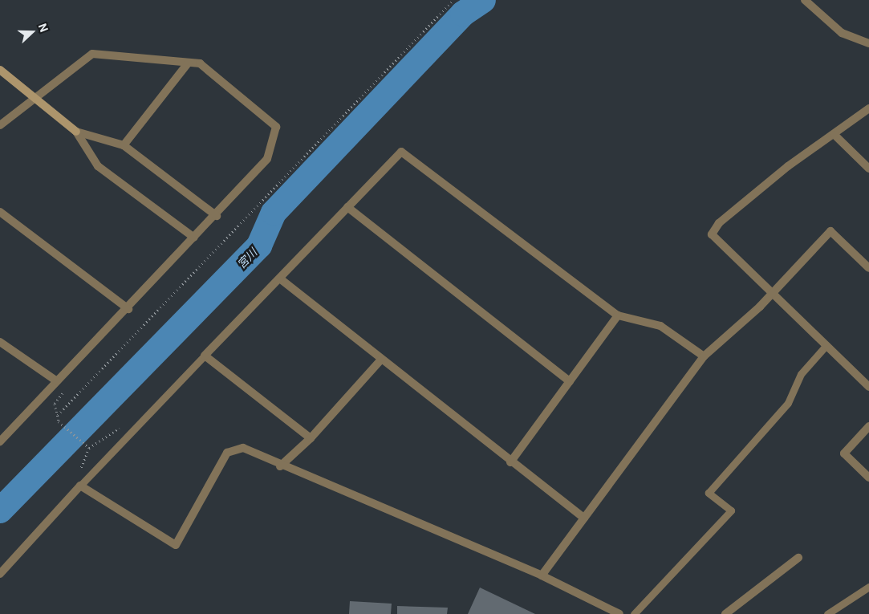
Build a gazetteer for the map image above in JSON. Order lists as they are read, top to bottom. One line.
{"water":["宮川"],"north":"right"}
